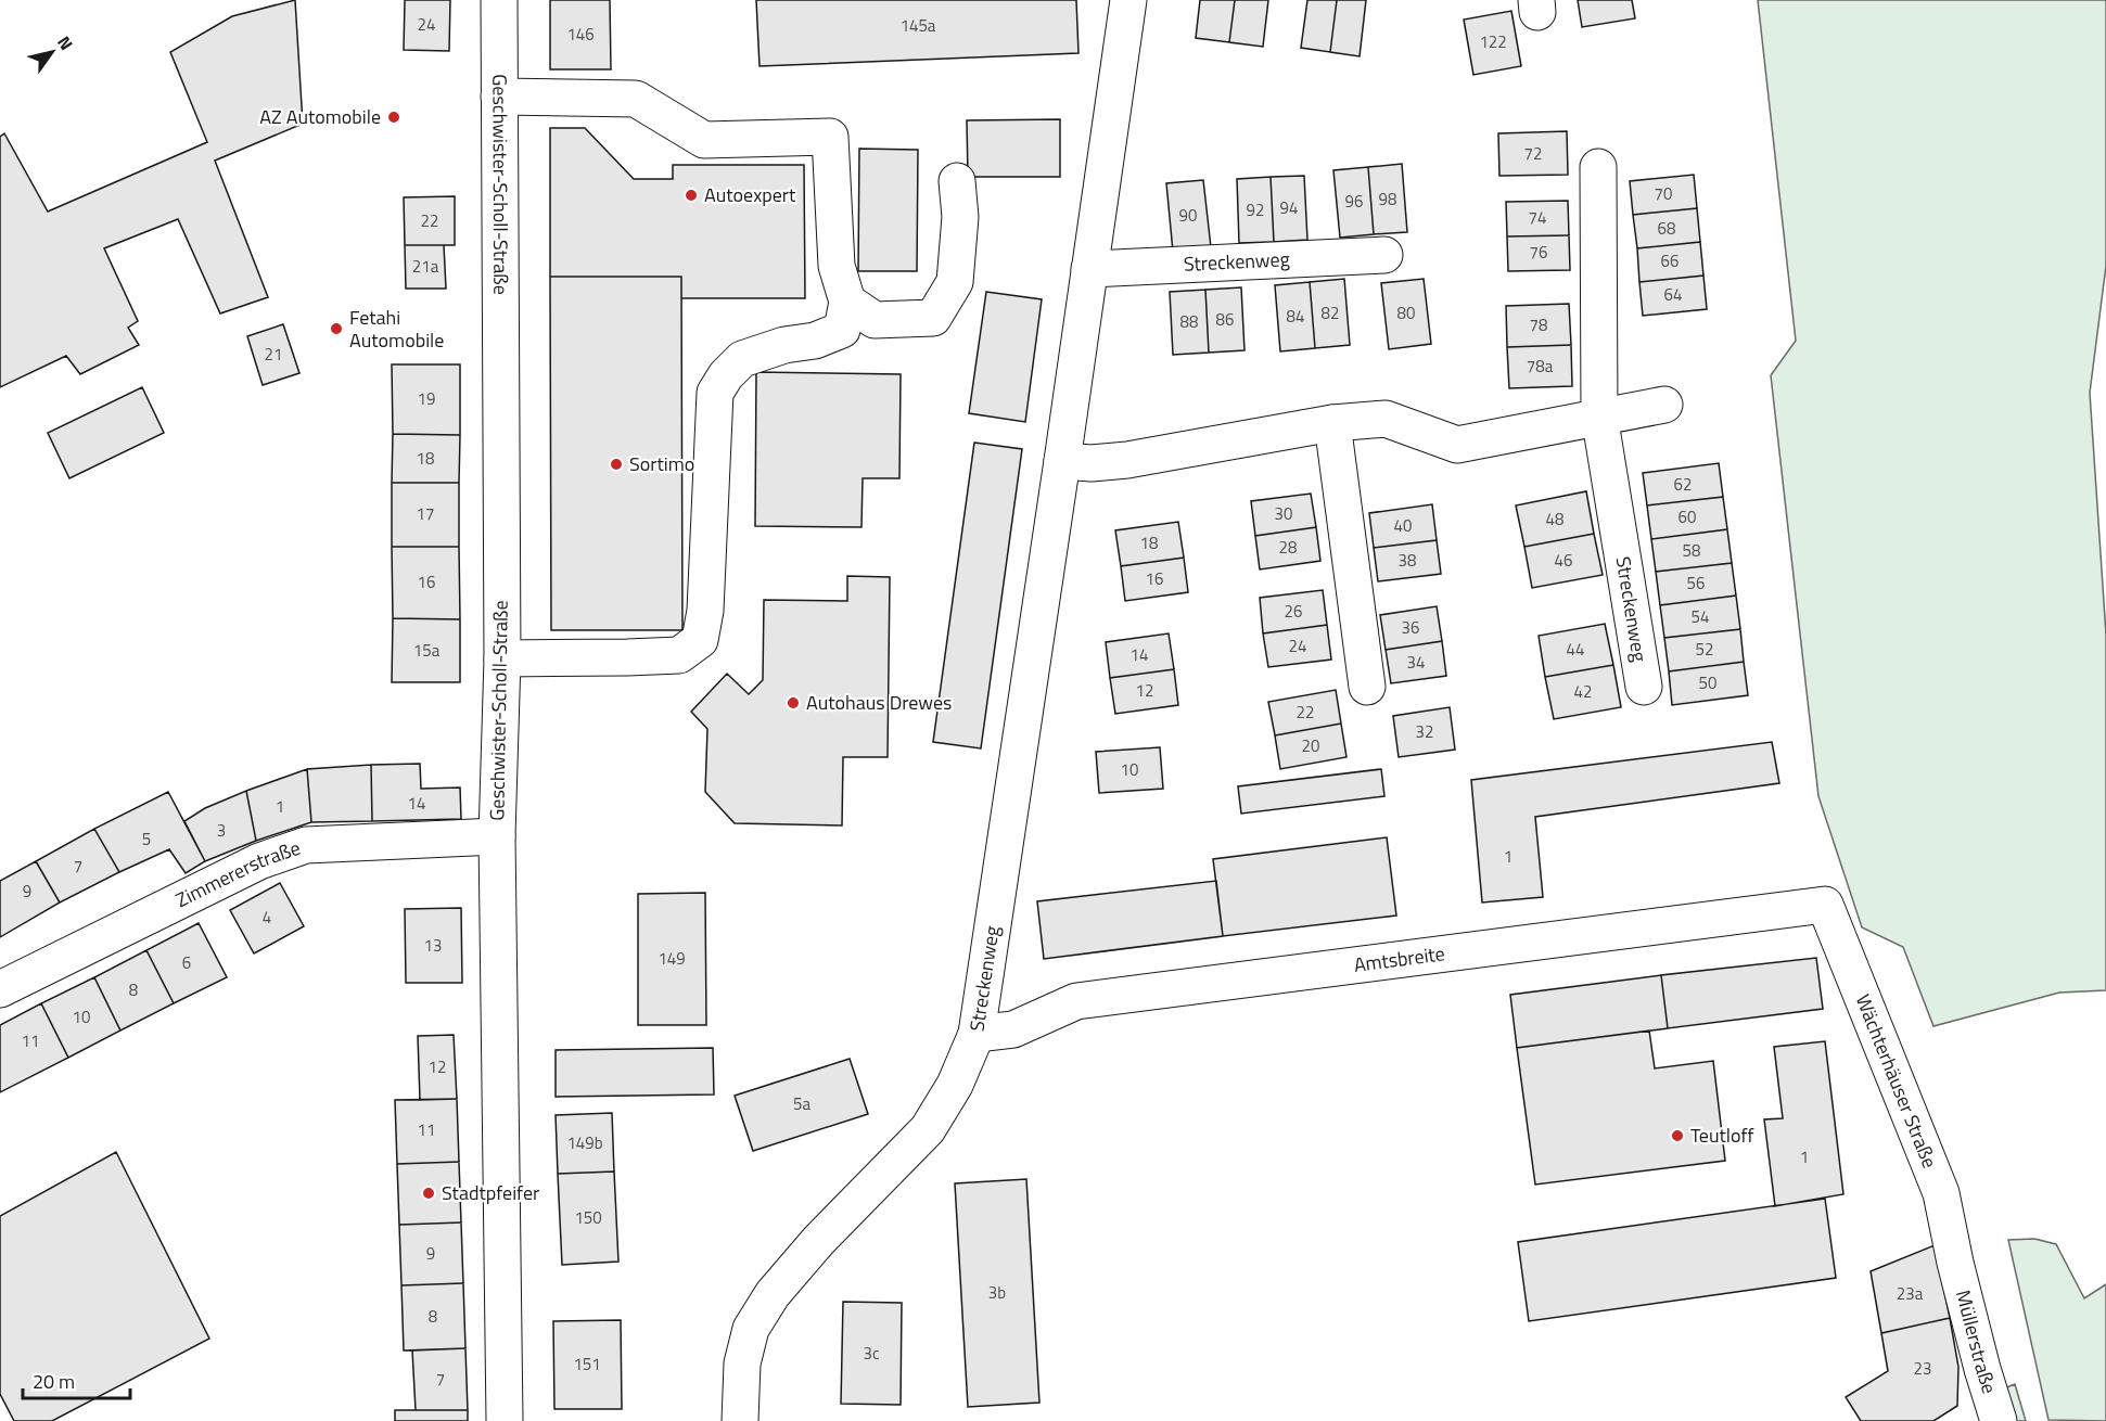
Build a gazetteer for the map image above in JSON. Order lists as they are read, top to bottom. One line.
{"streets":{"street":["Geschwister-Scholl-Straße","Streckenweg","Zimmererstraße","Amtsbreite","Wächterhäuser Straße","Müllerstraße"]},"crossings":[["Geschwister-Scholl-Straße","Zimmererstraße"],["Streckenweg","Amtsbreite"],["Amtsbreite","Wächterhäuser Straße"],["Wächterhäuser Straße","Müllerstraße"]],"places":["AZ Automobile","Autoexpert","Fetahi Automobile","Sortimo","Autohaus Drewes","Teutloff","Stadtpfeifer"],"house_numbers":["24","145a","146","122","72","70","98","96","94","92","90","74","22","68","76","66","21a","64","82","80","84","86","88","78","21","78a","19","18","62","17","30","60","48","40","18","28","58","38","46","16","16","56","26","54","36","24","44","52","15a","14","34","50","12","42","22","32","20","10","14","1","3","5","1","7","9","4","13","149","6","8","10","11","12","5a","11","149b","1","150","9","3b","23a","8","3c","151","23","7"],"scale_bar":"20 m","north":"top right"}
